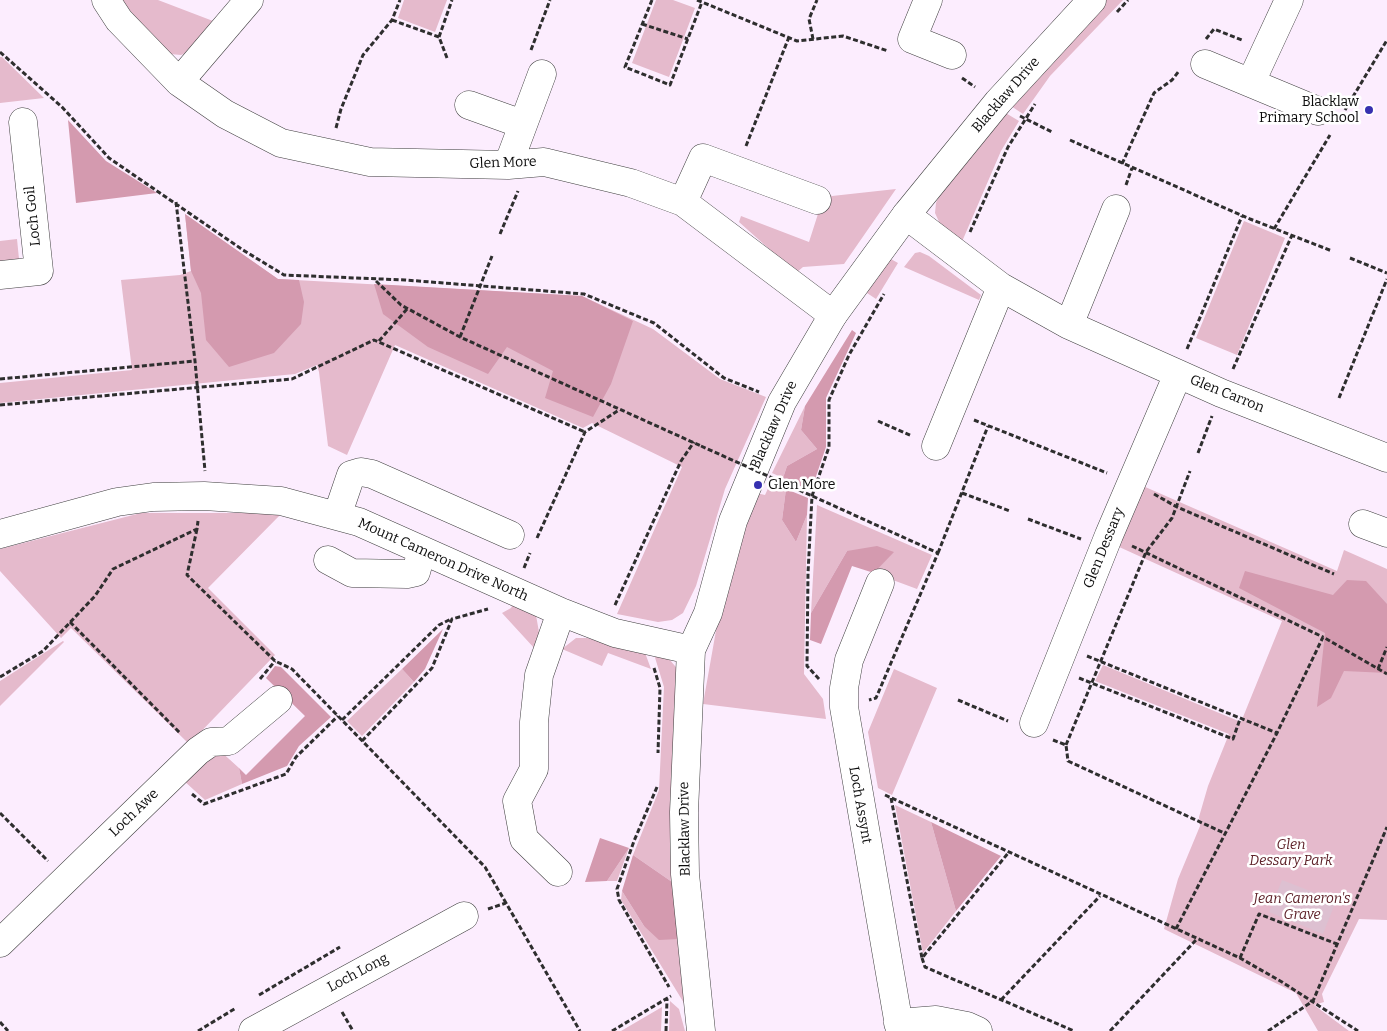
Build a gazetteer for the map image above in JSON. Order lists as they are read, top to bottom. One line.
{"streets":{"street":["Blacklaw Drive","Glen More","Loch Goil","Glen Carron","Glen Dessary","Mount Cameron Drive North","Loch Assynt","Loch Awe","Loch Long"]},"crossings":[["Blacklaw Drive","Glen More"],["Blacklaw Drive","Glen Carron"],["Blacklaw Drive","Mount Cameron Drive North"],["Glen Carron","Glen Dessary"]],"parks":["Glen Dessary Park","Jean Cameron's Grave"],"places":["Blacklaw Primary School","Glen More"]}
